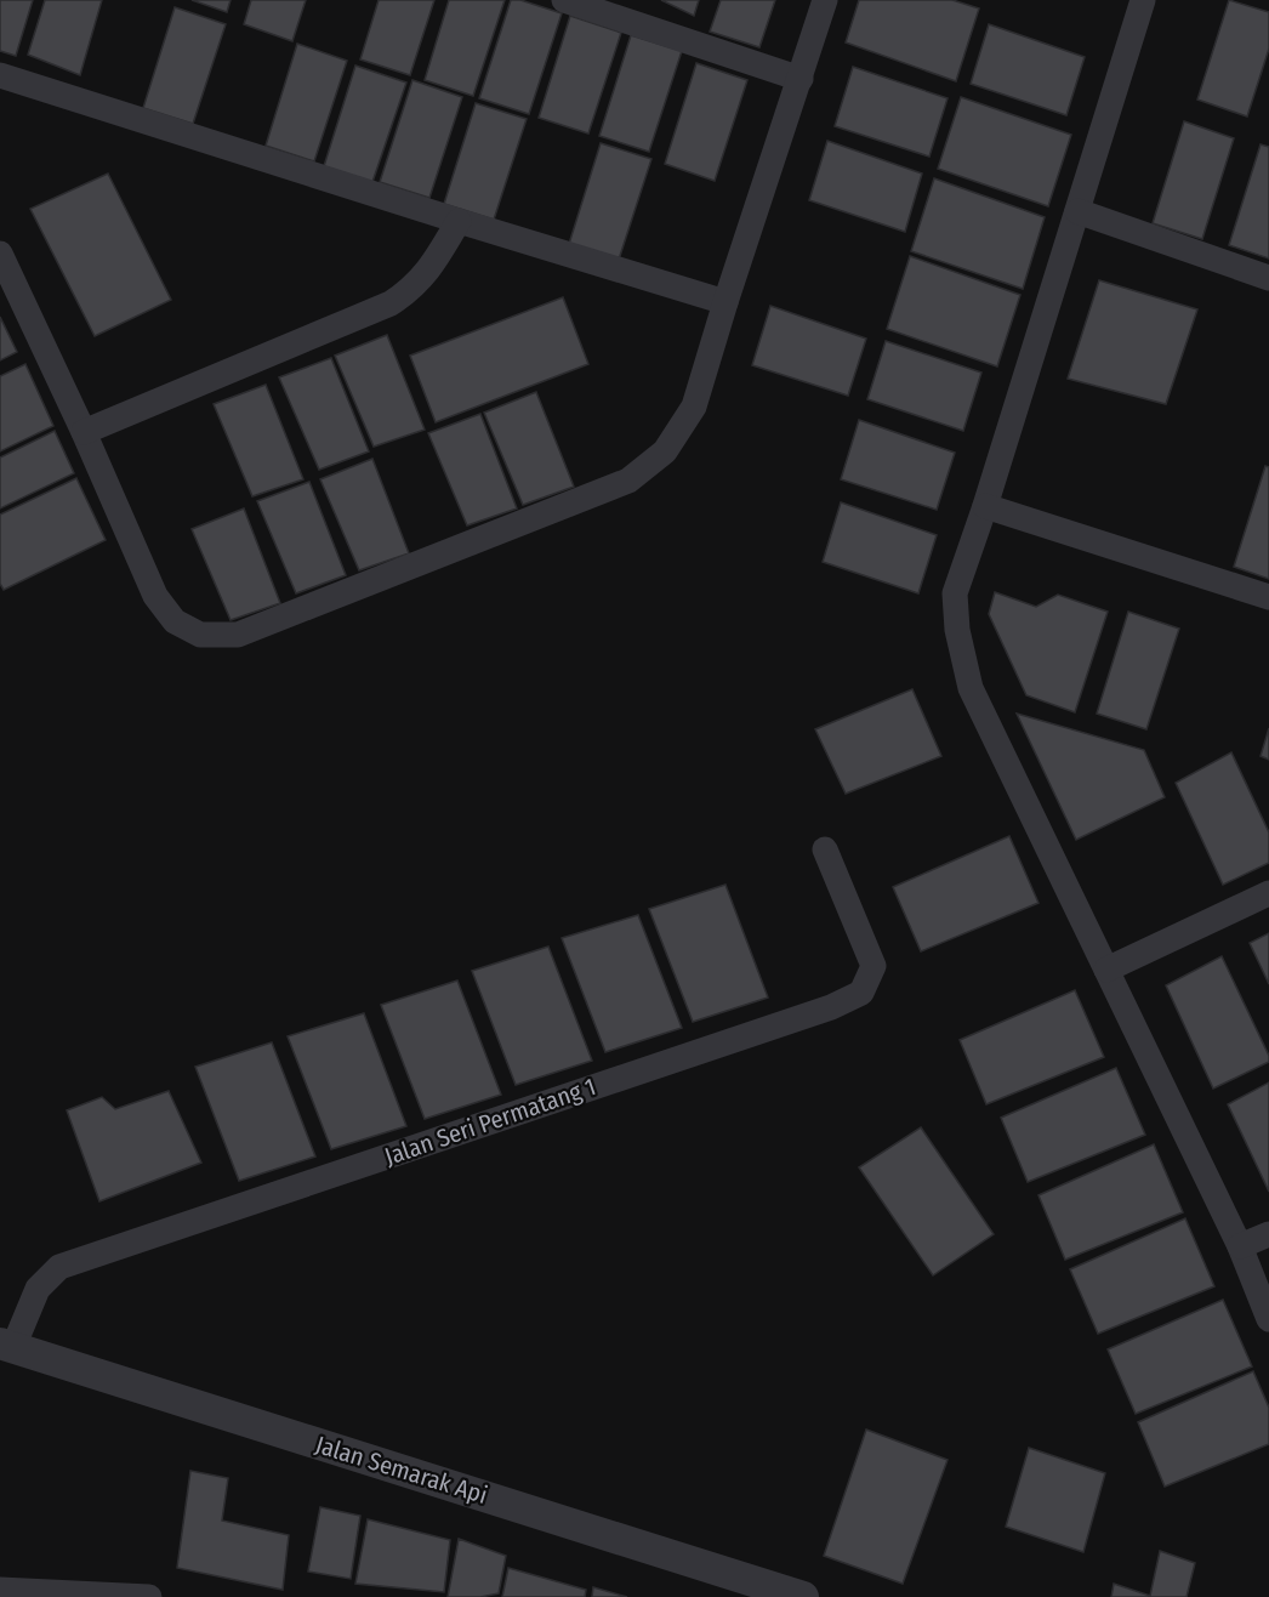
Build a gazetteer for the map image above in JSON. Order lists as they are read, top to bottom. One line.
{"streets":{"street":["Jalan Seri Permatang 1","Jalan Semarak Api"]},"crossings":[["Jalan Seri Permatang 1","Jalan Semarak Api"]]}
